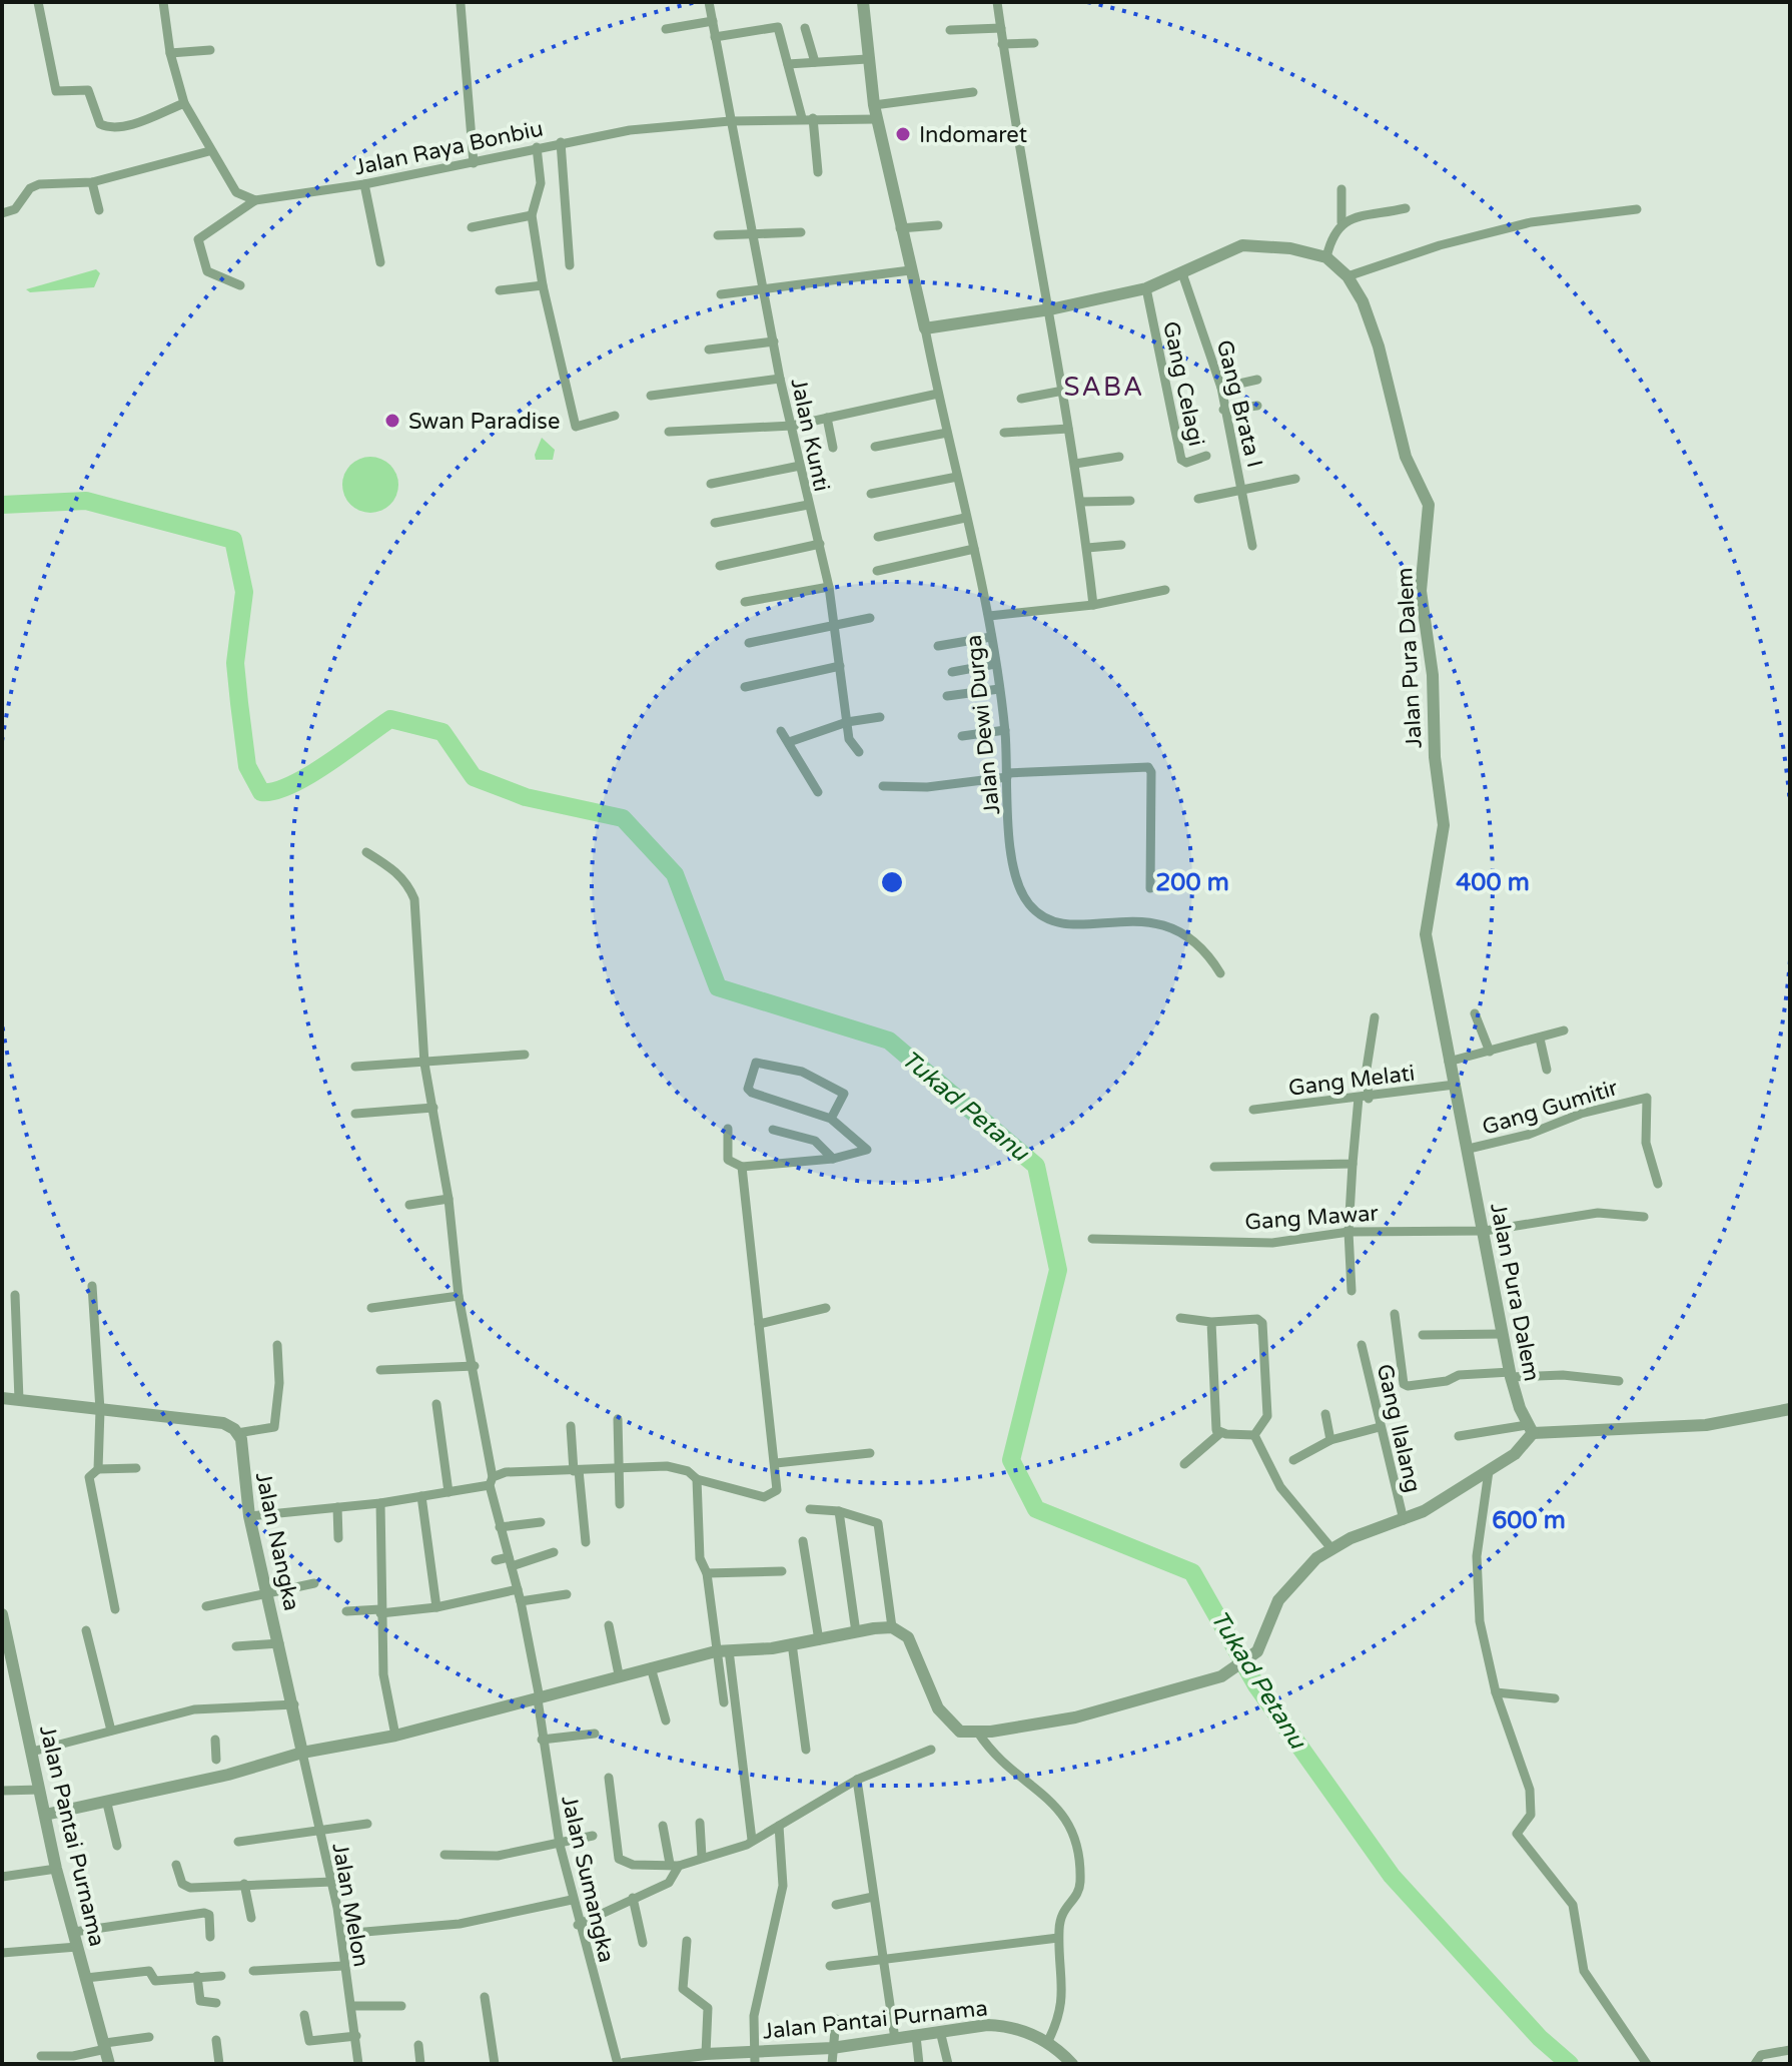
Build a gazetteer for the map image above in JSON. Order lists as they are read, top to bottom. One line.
{"streets":{"street":["Jalan Raya Bonbiu","Gang Celagi","Gang Brata I","Jalan Kunti","Jalan Pura Dalem","Jalan Dewi Durga","Gang Melati","Gang Gumitir","Gang Mawar","Gang Ilalang","Jalan Nangka","Jalan Pantai Purnama","Jalan Sumangka","Jalan Melon"]},"crossings":[["Jalan Raya Bonbiu","Jalan Kunti"],["Gang Celagi","Jalan Pura Dalem"],["Gang Brata I","Jalan Pura Dalem"],["Jalan Pura Dalem","Jalan Dewi Durga"],["Jalan Pura Dalem","Gang Melati"],["Jalan Pura Dalem","Gang Gumitir"],["Jalan Pura Dalem","Gang Mawar"],["Jalan Nangka","Jalan Melon"]],"districts":["SABA"],"water":["Tukad Petanu"],"places":["Indomaret","Swan Paradise"],"rings":["200 m","400 m","600 m"]}
